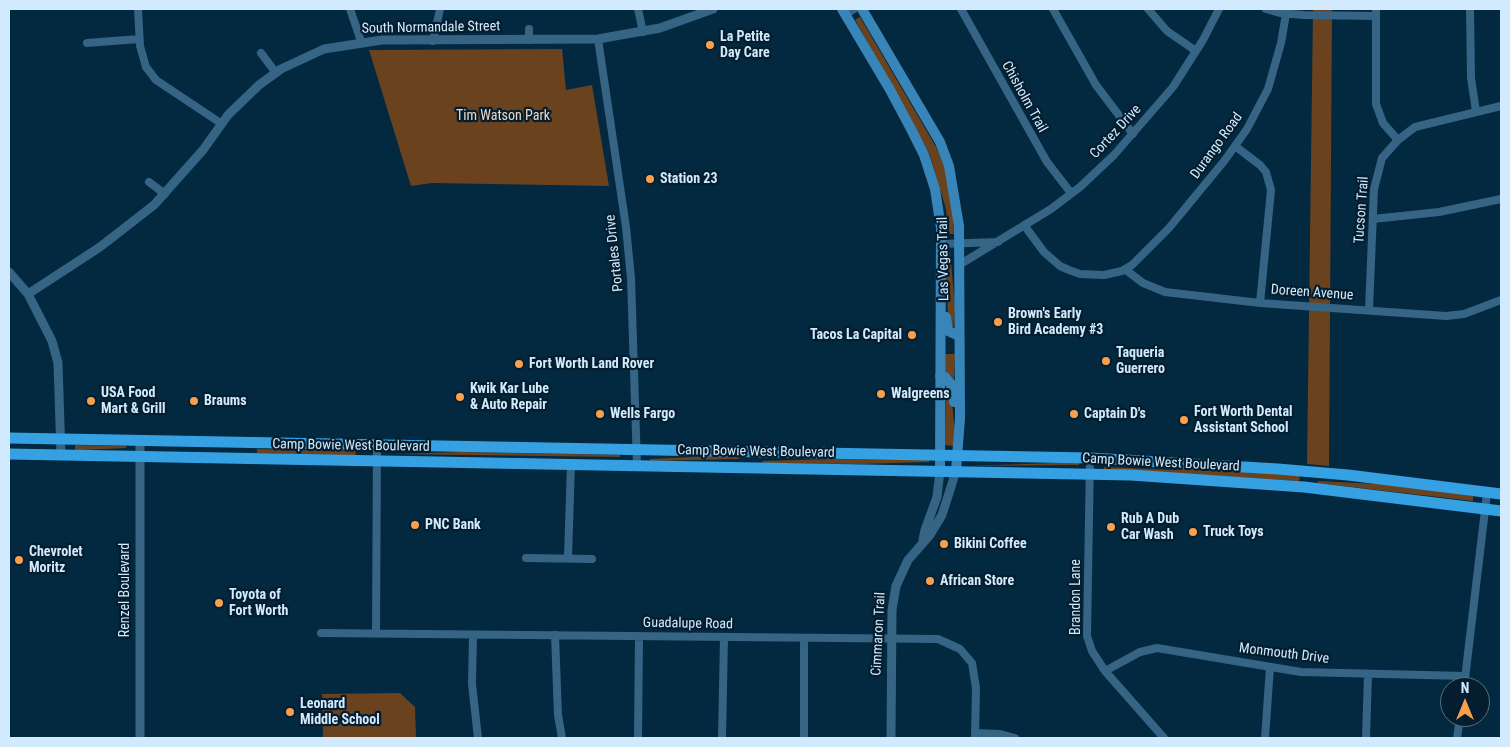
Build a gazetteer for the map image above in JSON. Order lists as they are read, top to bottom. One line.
{"streets":{"main road":["Las Vegas Trail","Camp Bowie West Boulevard"],"street":["South Normandale Street","Chisholm Trail","Cortez Drive","Durango Road","Tucson Trail","Portales Drive","Doreen Avenue","Renzel Boulevard","Brandon Lane","Guadalupe Road","Cimmaron Trail","Monmouth Drive"]},"crossings":[["South Normandale Street","Portales Drive"],["Chisholm Trail","Cortez Drive"],["Cortez Drive","Las Vegas Trail"],["Durango Road","Doreen Avenue"],["Tucson Trail","Doreen Avenue"],["Portales Drive","Camp Bowie West Boulevard"],["Las Vegas Trail","Camp Bowie West Boulevard"],["Las Vegas Trail","Cimmaron Trail"],["Camp Bowie West Boulevard","Renzel Boulevard"],["Camp Bowie West Boulevard","Brandon Lane"],["Camp Bowie West Boulevard","Cimmaron Trail"],["Brandon Lane","Monmouth Drive"],["Guadalupe Road","Cimmaron Trail"]],"parks":["Tim Watson Park"],"places":["La Petite Day Care","Station 23","Brown's Early Bird Academy #3","Tacos La Capital","Taqueria Guerrero","Fort Worth Land Rover","Walgreens","Kwik Kar Lube & Auto Repair","USA Food Mart & Grill","Braums","Wells Fargo","Captain D's","Fort Worth Dental Assistant School","PNC Bank","Rub A Dub Car Wash","Truck Toys","Bikini Coffee","Chevrolet Moritz","African Store","Toyota of Fort Worth","Leonard Middle School"],"north":"top"}
